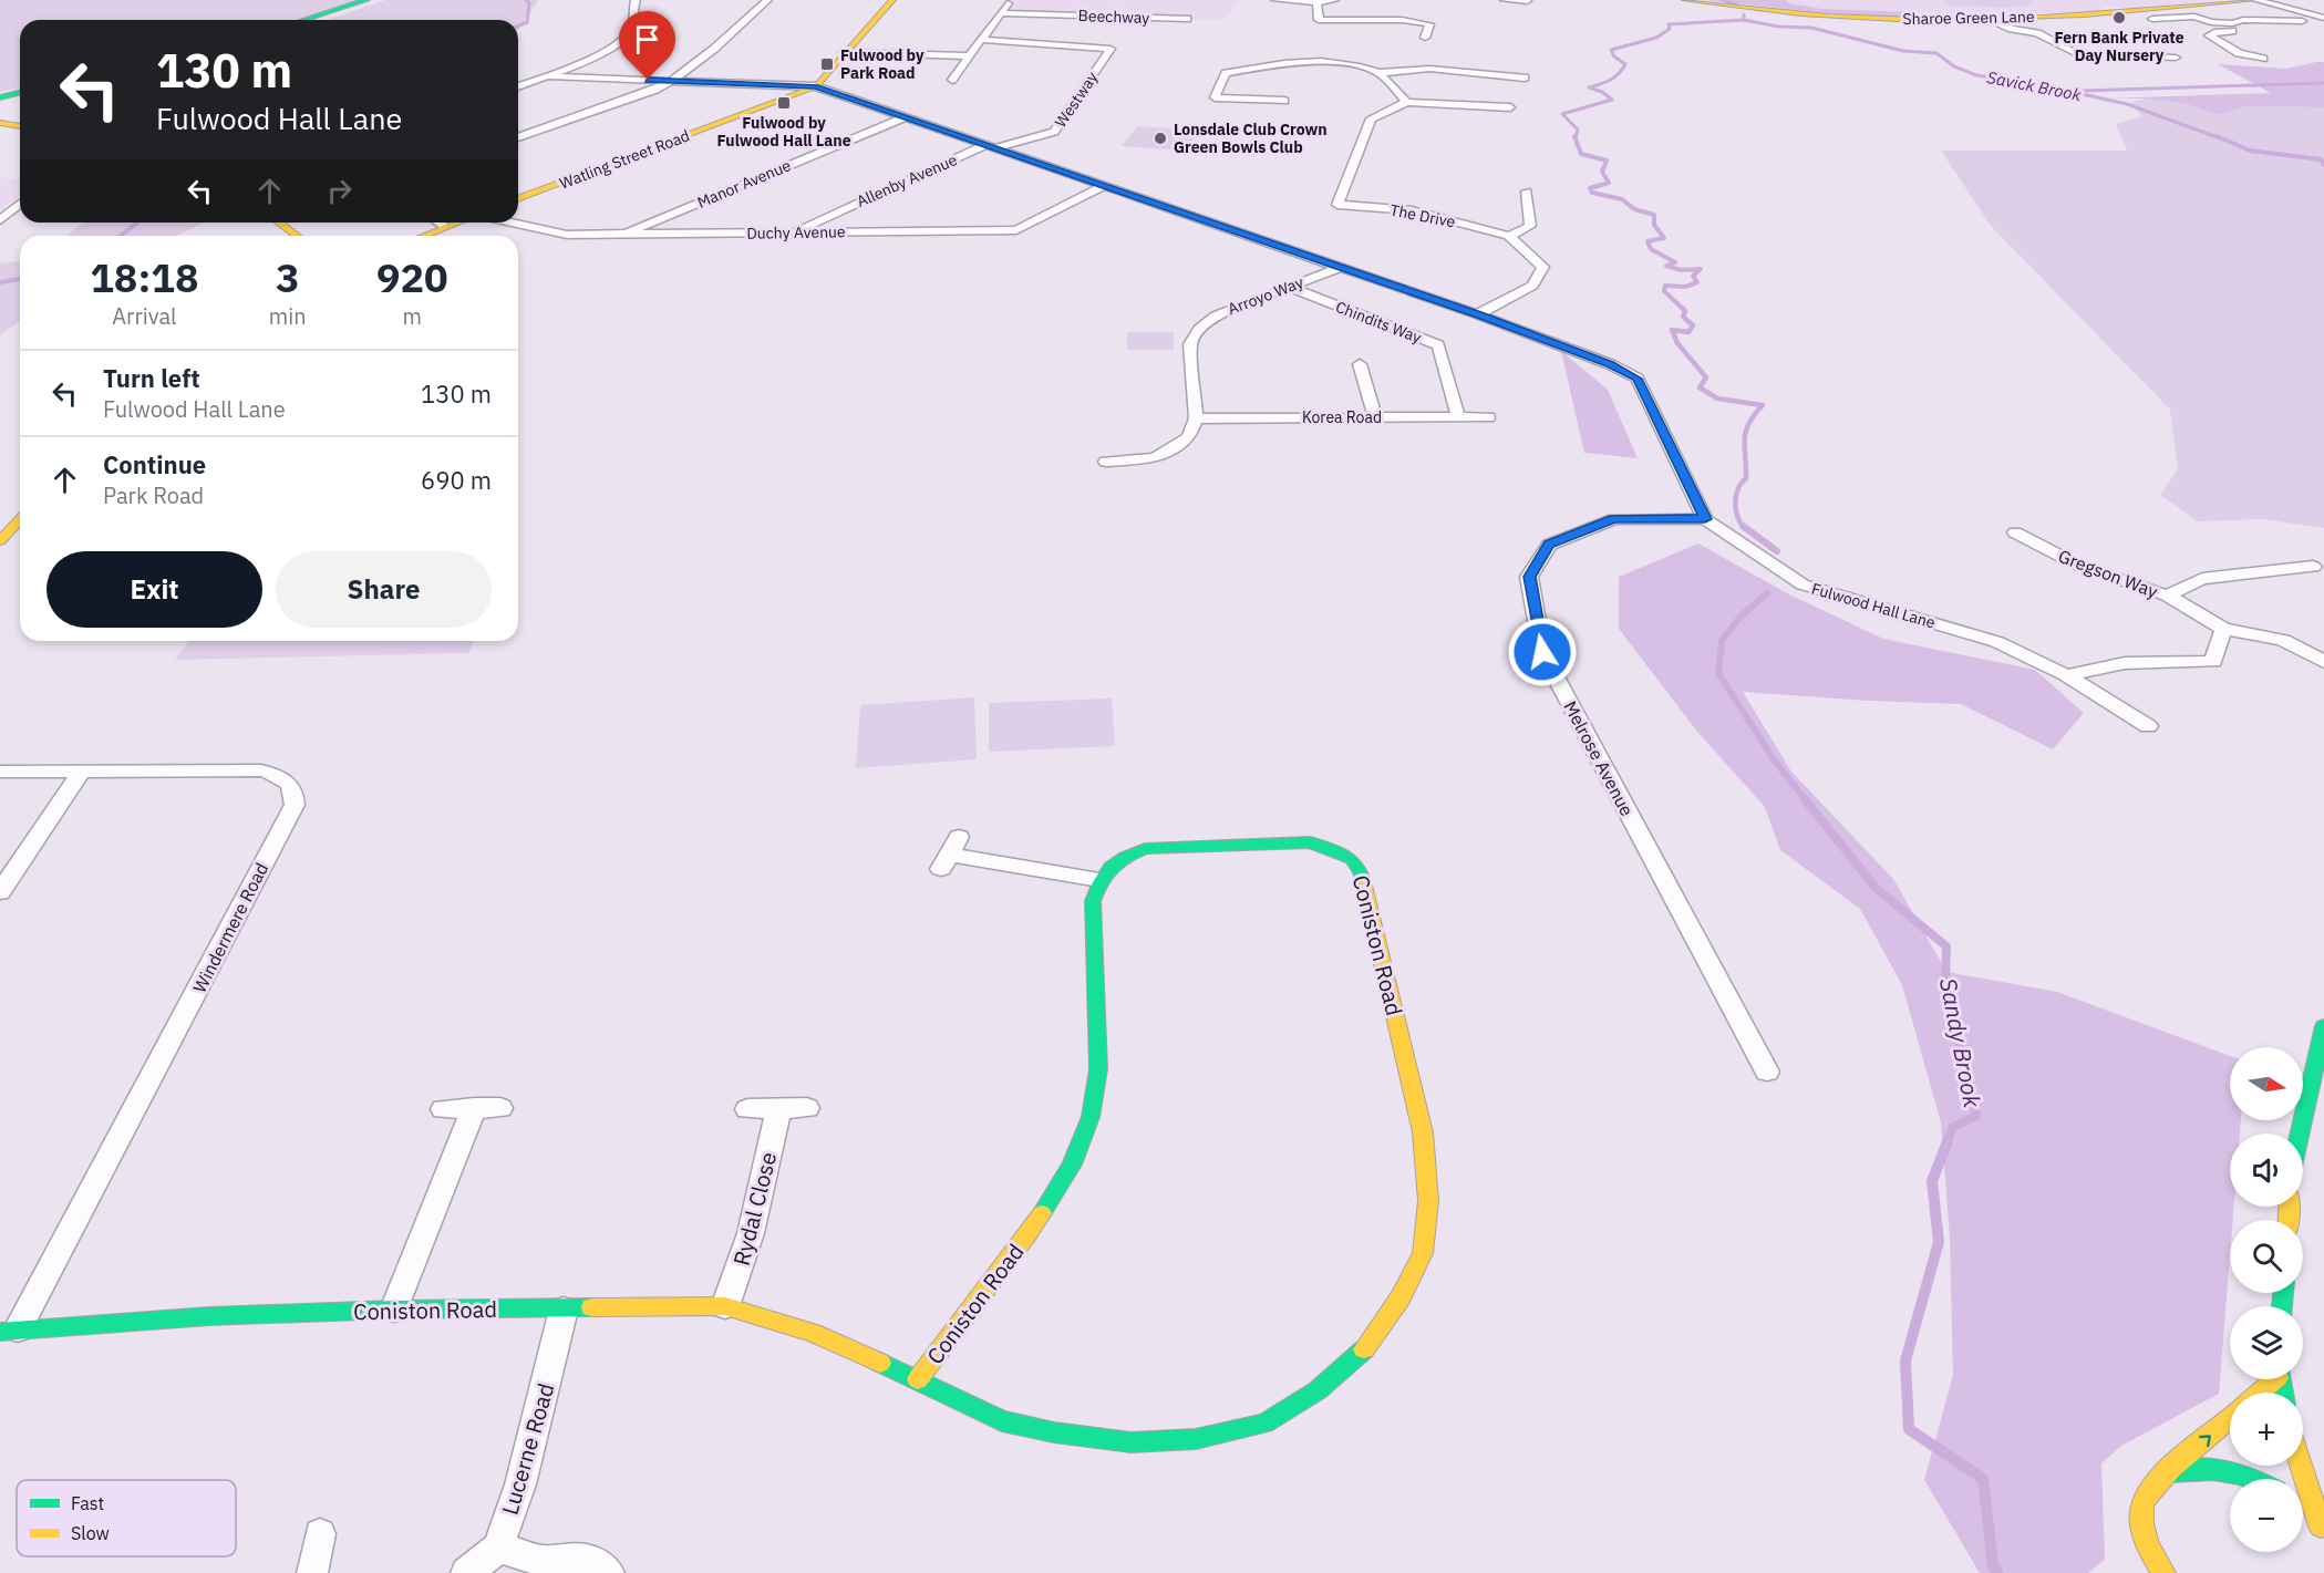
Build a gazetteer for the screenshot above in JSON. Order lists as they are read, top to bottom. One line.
{"streets":{"main road":["Sharoe Green Lane","Watling Street Road","Coniston Road"],"street":["Beechway","Westway","Allenby Avenue","Manor Avenue","The Drive","Duchy Avenue","Arroyo Way","Chindits Way","Korea Road","Gregson Way","Fulwood Hall Lane","Melrose Avenue","Windermere Road","Rydal Close","Lucerne Road"]},"crossings":[["Westway","Allenby Avenue"],["Allenby Avenue","Duchy Avenue"],["Manor Avenue","Duchy Avenue"],["Arroyo Way","Chindits Way"],["Arroyo Way","Korea Road"],["Chindits Way","Korea Road"],["Fulwood Hall Lane","Melrose Avenue"],["Windermere Road","Coniston Road"],["Coniston Road","Rydal Close"],["Coniston Road","Lucerne Road"]],"water":["Savick Brook","Sandy Brook"],"places":{"other":["Fern Bank Private Day Nursery","Lonsdale Club Crown Green Bowls Club"],"transit":["Fulwood by Park Road","Fulwood by Fulwood Hall Lane"]},"legend":["Fast","Slow"],"north":"right","page":{"turn":["130 m","Fulwood Hall Lane"],"eta":["18:18","Arrival","3","min","920","m"],"list":[{"name":"Turn left","note":"Fulwood Hall Lane","value":"130 m"},{"name":"Continue","note":"Park Road","value":"690 m"}],"buttons":["Exit","Share"],"map_buttons":["+","−"]}}
